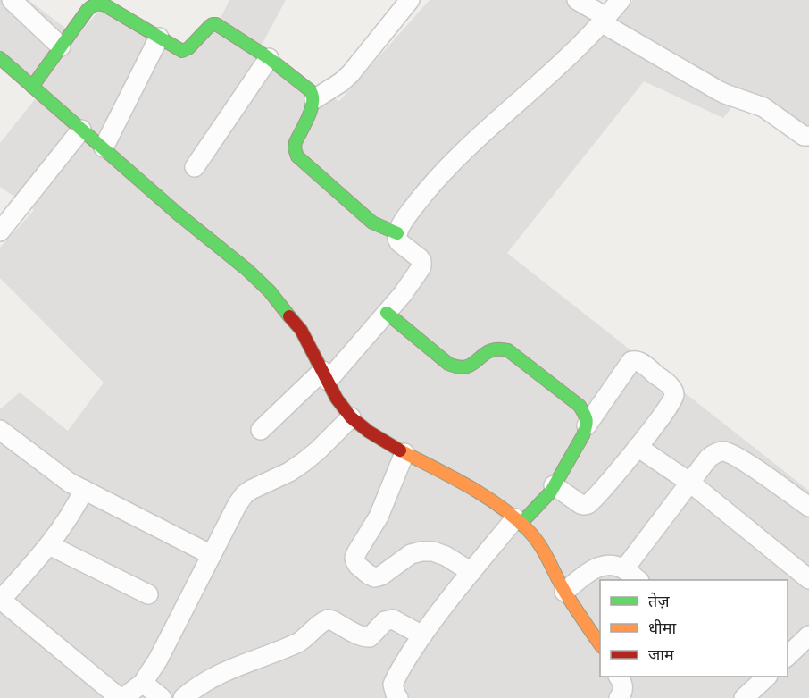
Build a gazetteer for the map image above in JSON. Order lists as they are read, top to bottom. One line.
{"legend":["तेज़","धीमा","जाम"]}
